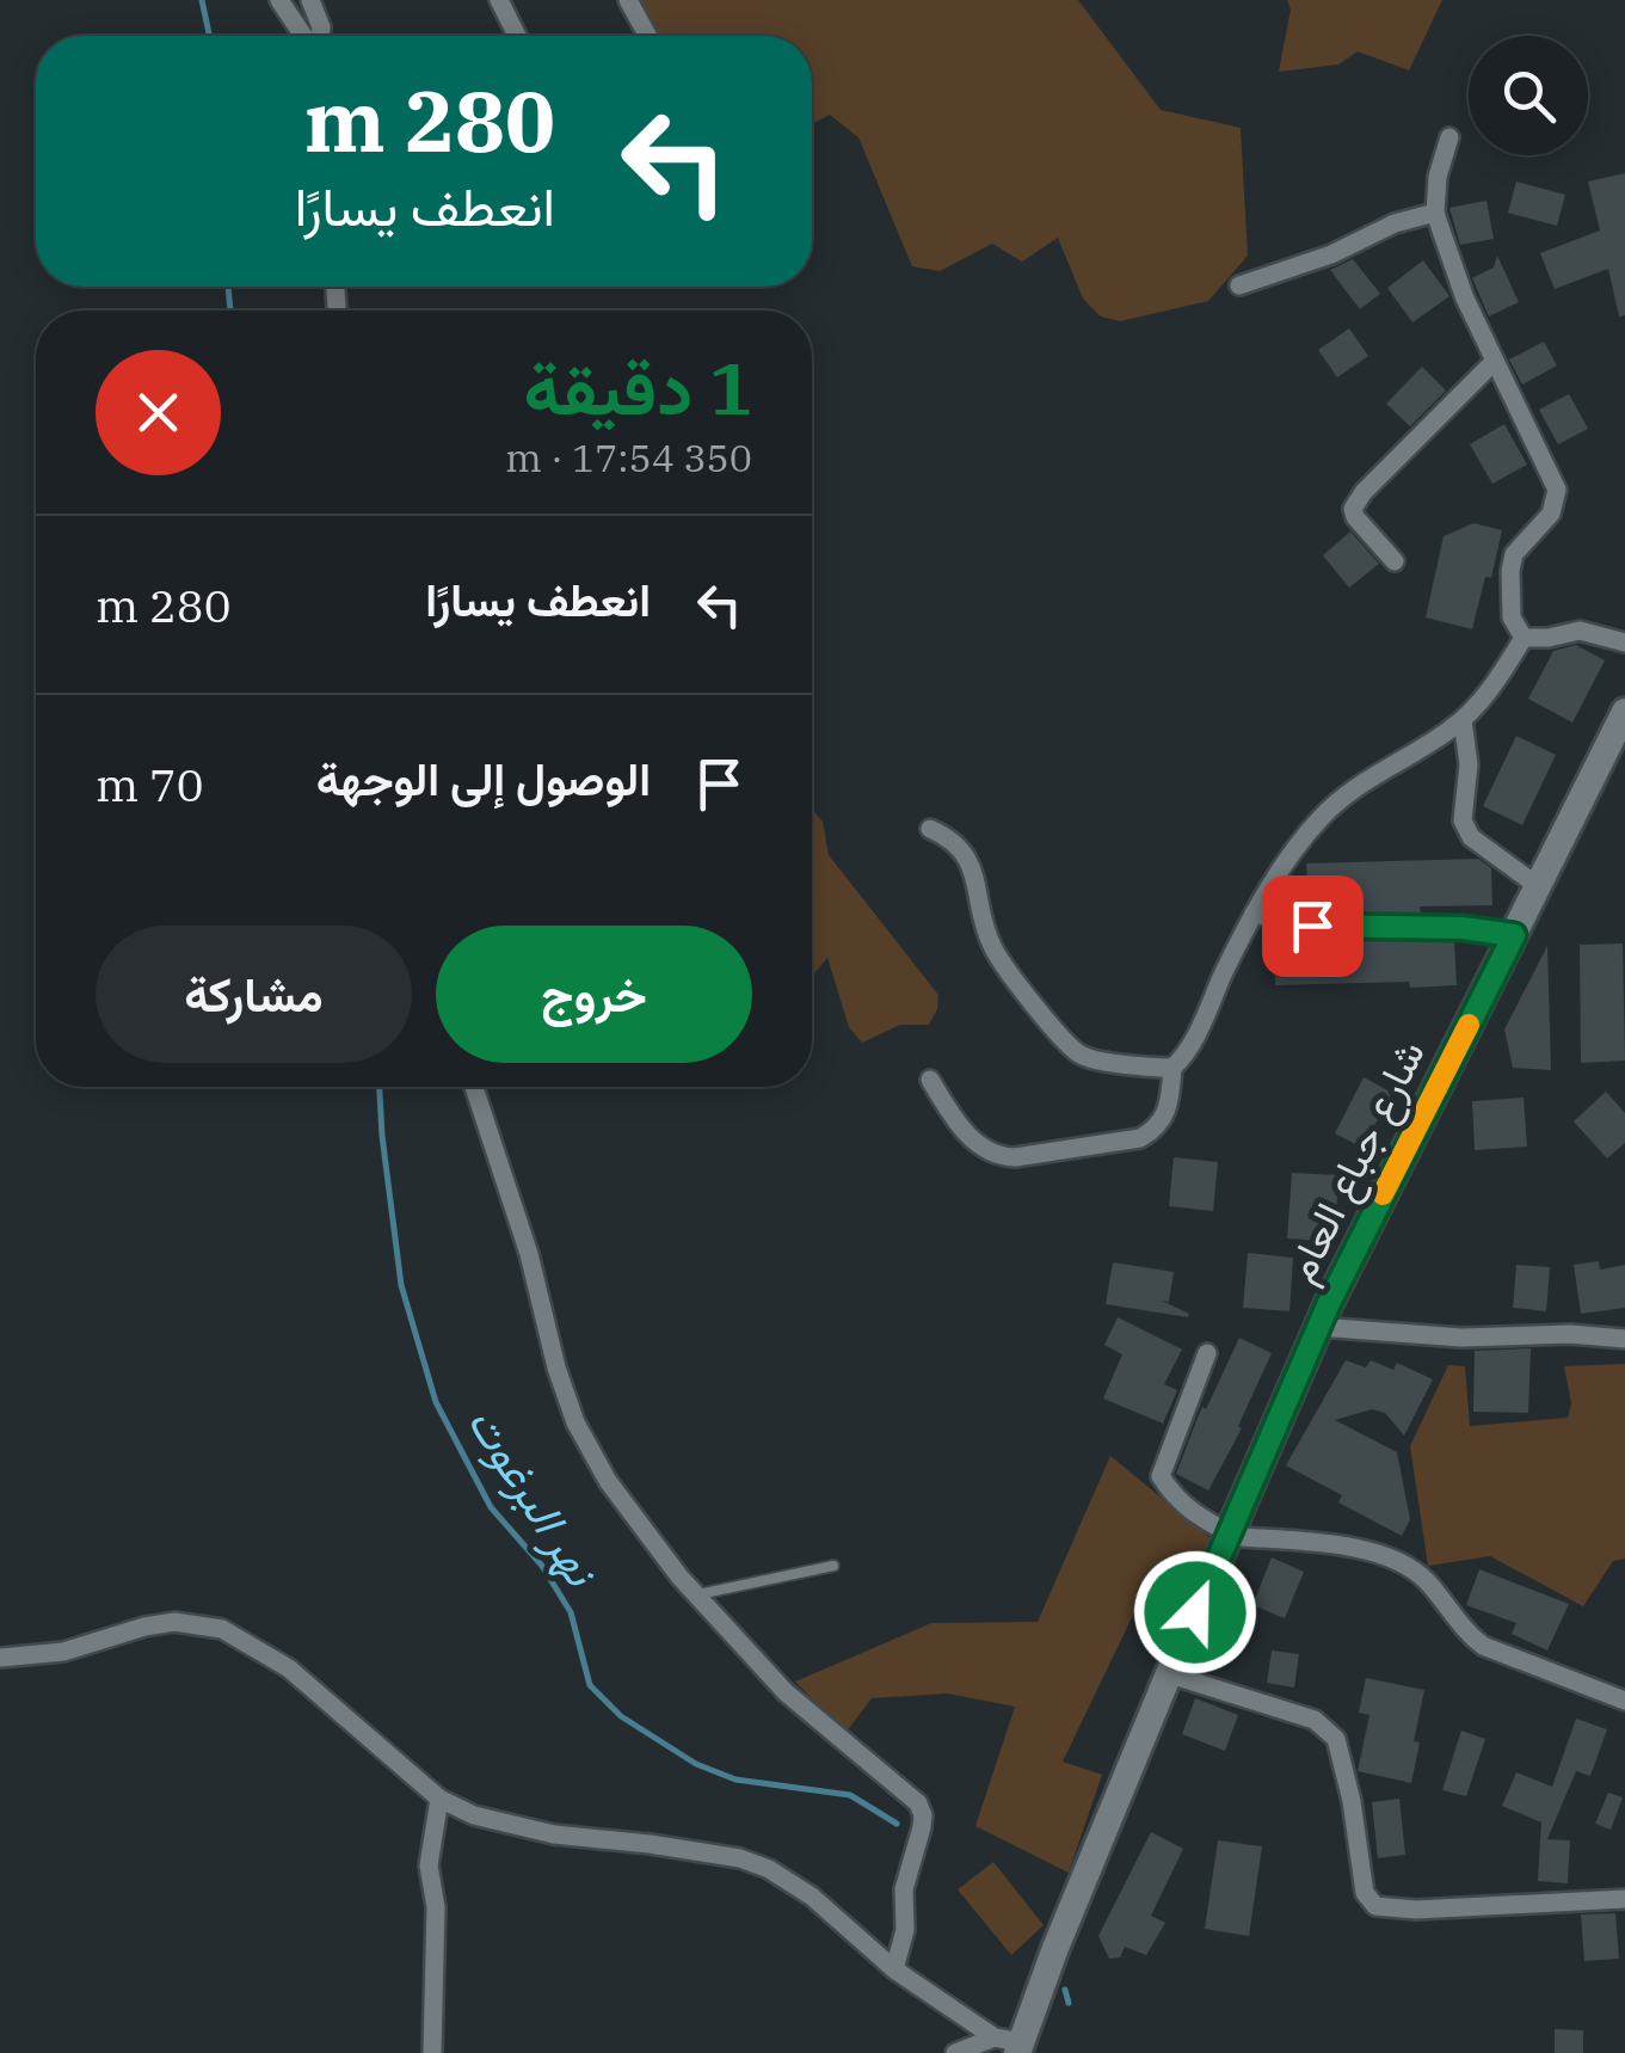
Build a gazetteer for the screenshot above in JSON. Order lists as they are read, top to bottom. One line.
{"streets":{"main road":["شارع جباع العام"]},"water":["نهر البرغوت"],"page":{"turn":["280 m","انعطف يسارًا"],"heading":["1 دقيقة","350 m · 17:54"],"list":[{"name":"انعطف يسارًا","value":"280 m"},{"name":"الوصول إلى الوجهة","value":"70 m"}],"buttons":["خروج","مشاركة"]}}
